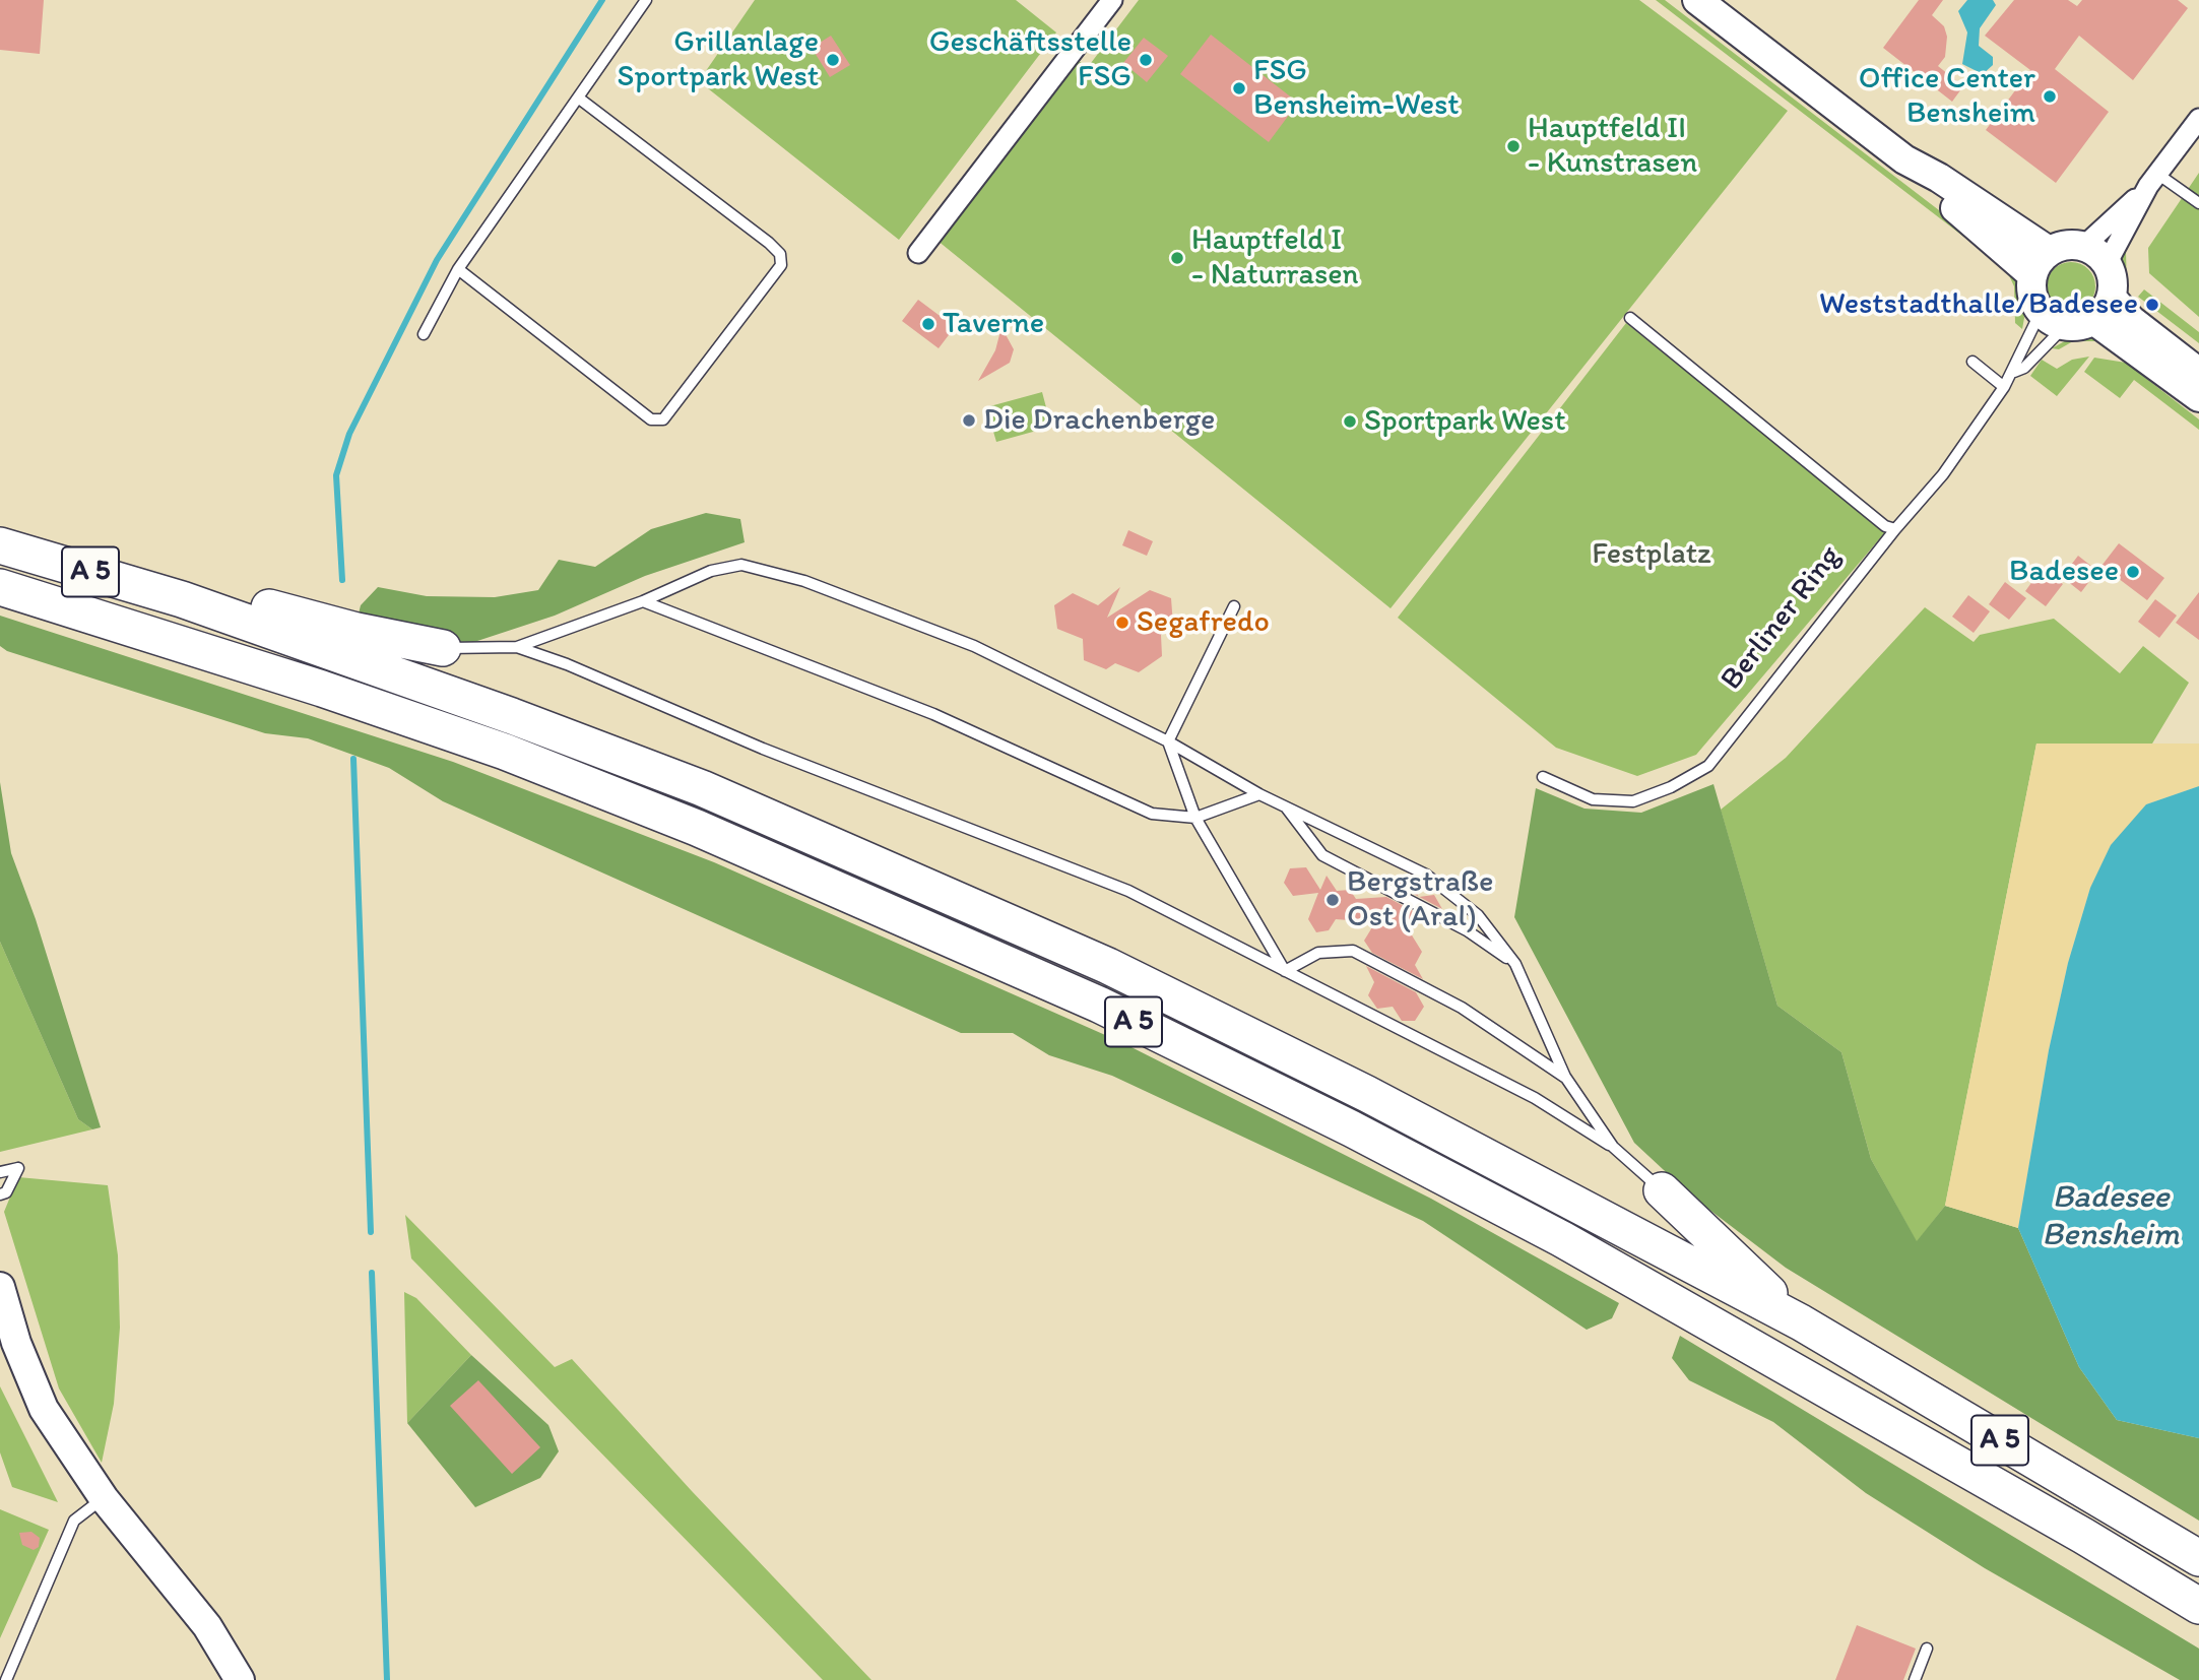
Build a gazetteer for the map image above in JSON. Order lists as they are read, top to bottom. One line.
{"streets":{"highway":["A 5"],"lane":["Berliner Ring"]},"water":["Badesee Bensheim"],"parks":["Festplatz"],"places":["Grillanlage Sportpark West","Geschäftsstelle FSG","FSG Bensheim-West","Office Center Bensheim","Hauptfeld II - Kunstrasen","Hauptfeld I - Naturrasen","Weststadthalle/Badesee","Taverne","Die Drachenberge","Sportpark West","Badesee","Segafredo","Bergstraße Ost (Aral)"]}
